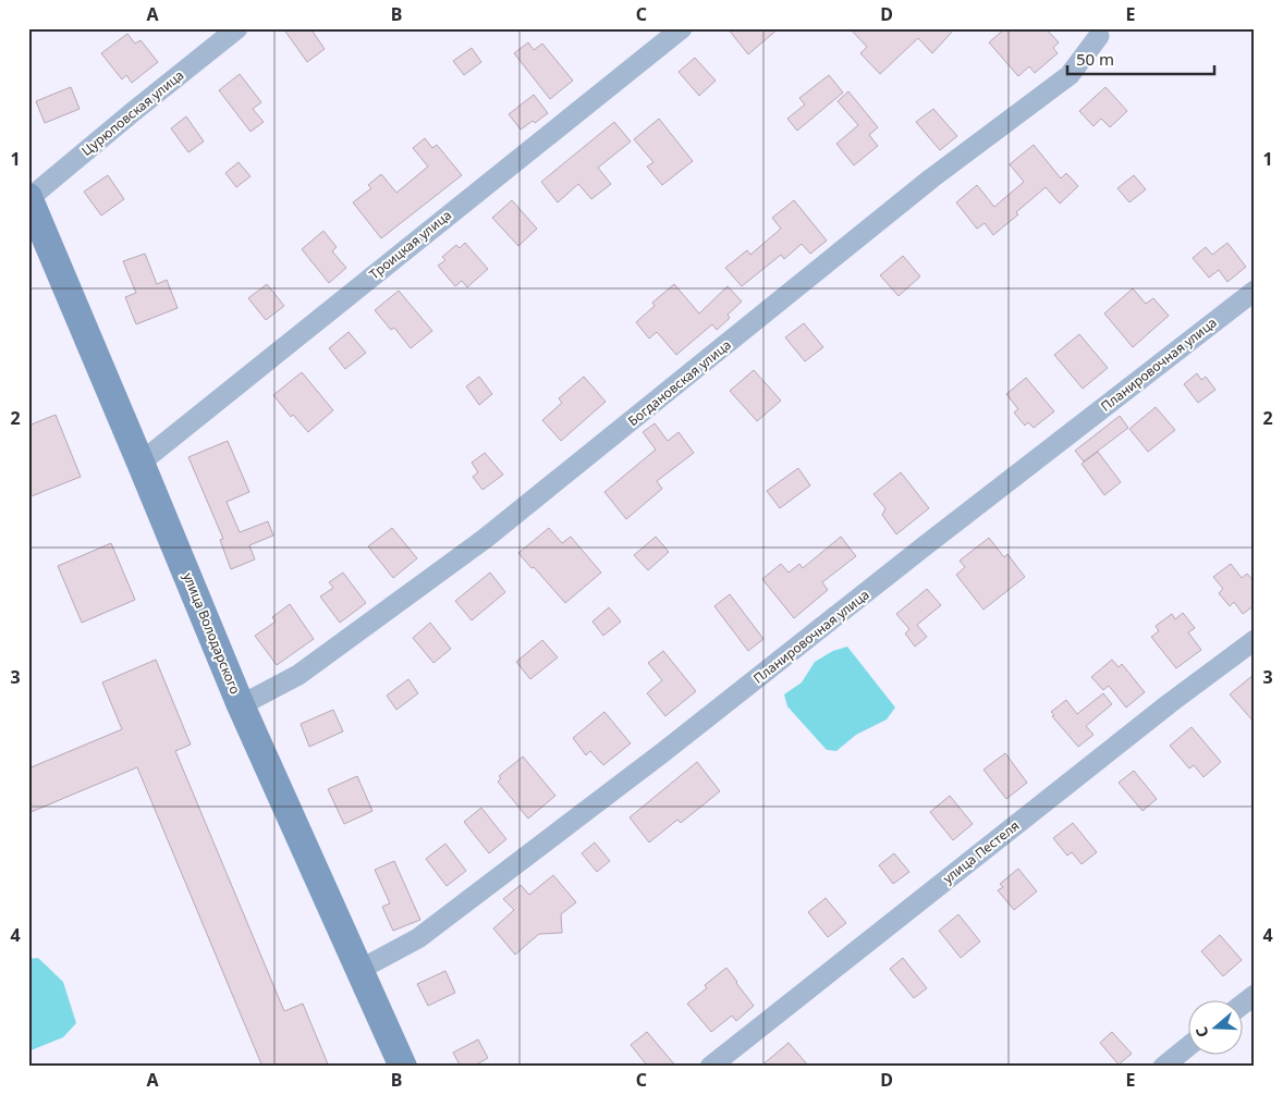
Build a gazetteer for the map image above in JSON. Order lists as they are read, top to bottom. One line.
{"streets":{"main road":["улица Володарского"],"street":["Цурюповская улица","Троицкая улица","Планировочная улица","Богдановская улица","улица Пестеля"]},"crossings":[["Цурюповская улица","улица Володарского"],["Троицкая улица","улица Володарского"],["Планировочная улица","улица Володарского"],["Богдановская улица","улица Володарского"]],"scale_bar":"50 m","north":"left","grid":{"columns":["A","B","C","D","E"],"rows":["1","2","3","4"]}}
